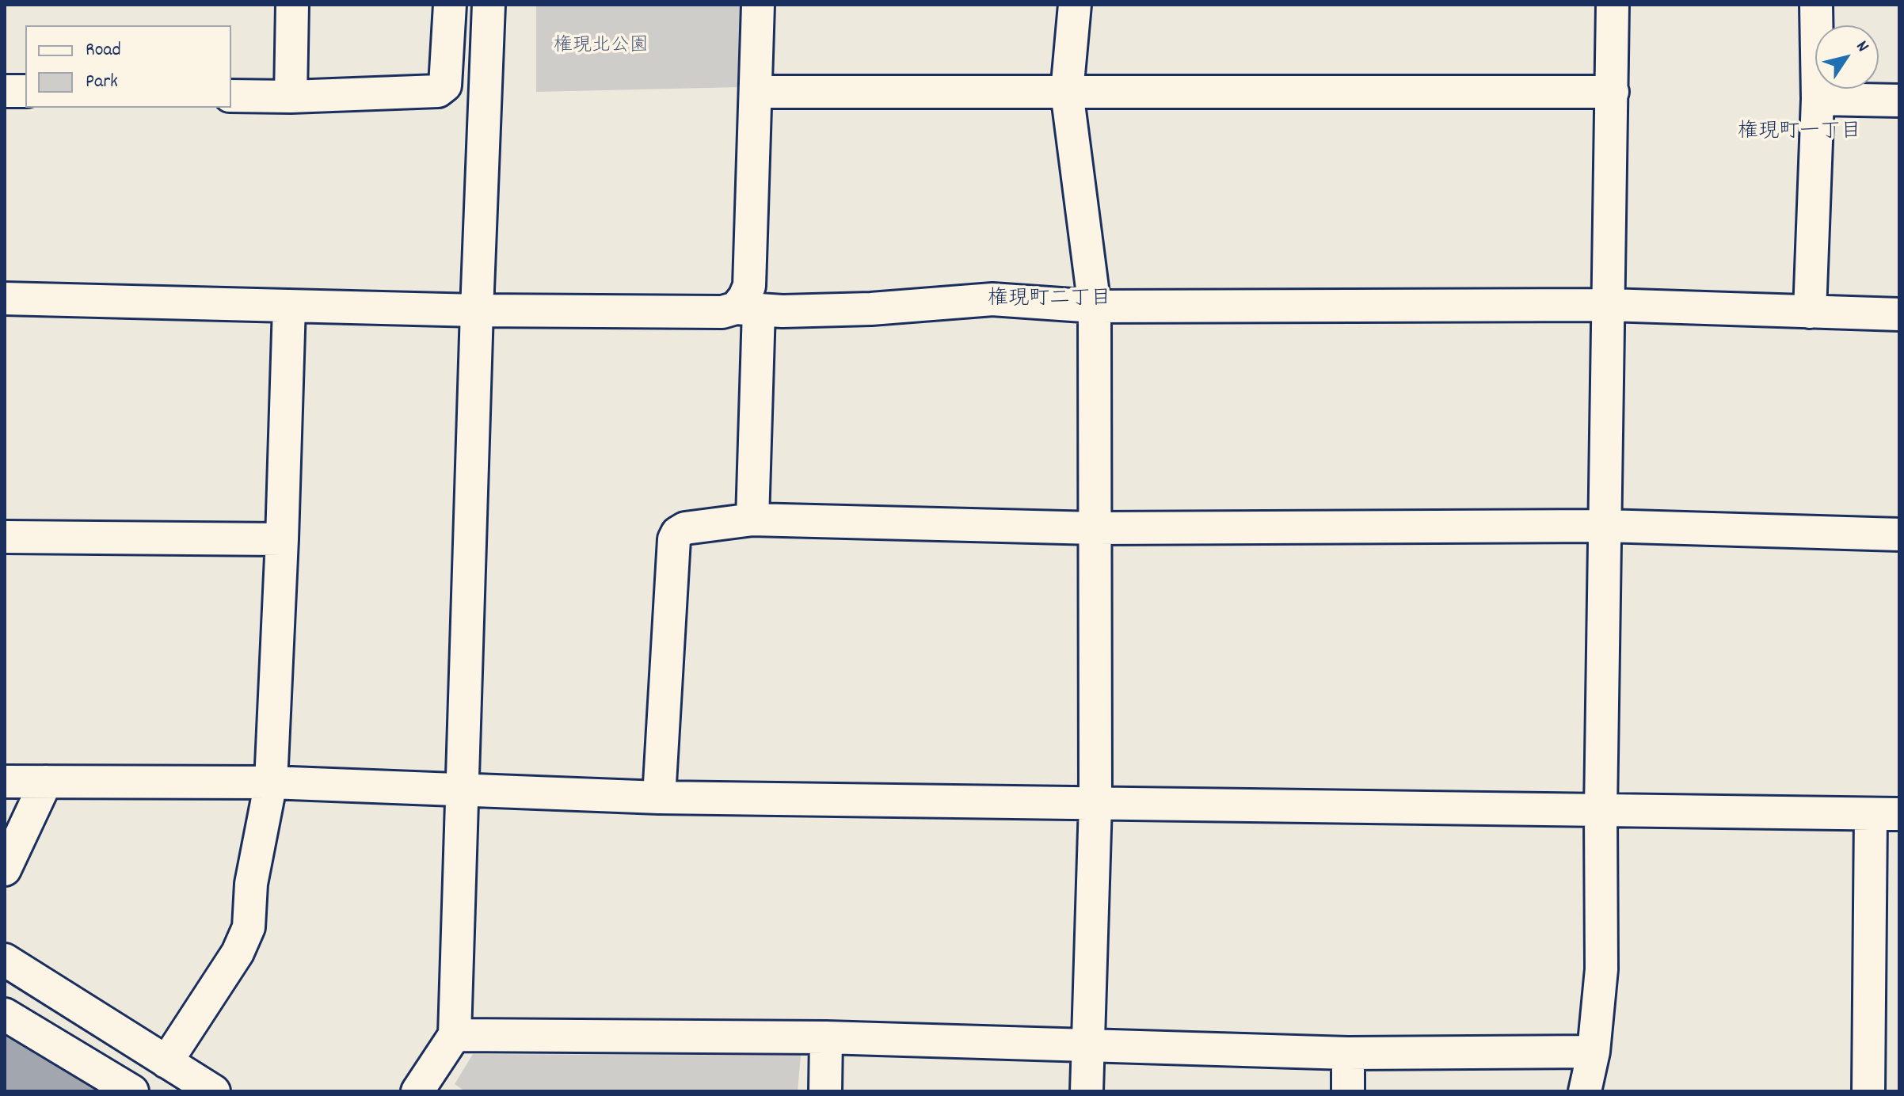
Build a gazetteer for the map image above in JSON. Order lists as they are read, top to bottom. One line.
{"districts":["権現町一丁目","権現町二丁目"],"parks":["権現北公園"],"legend":["Road","Park"],"north":"top right"}
